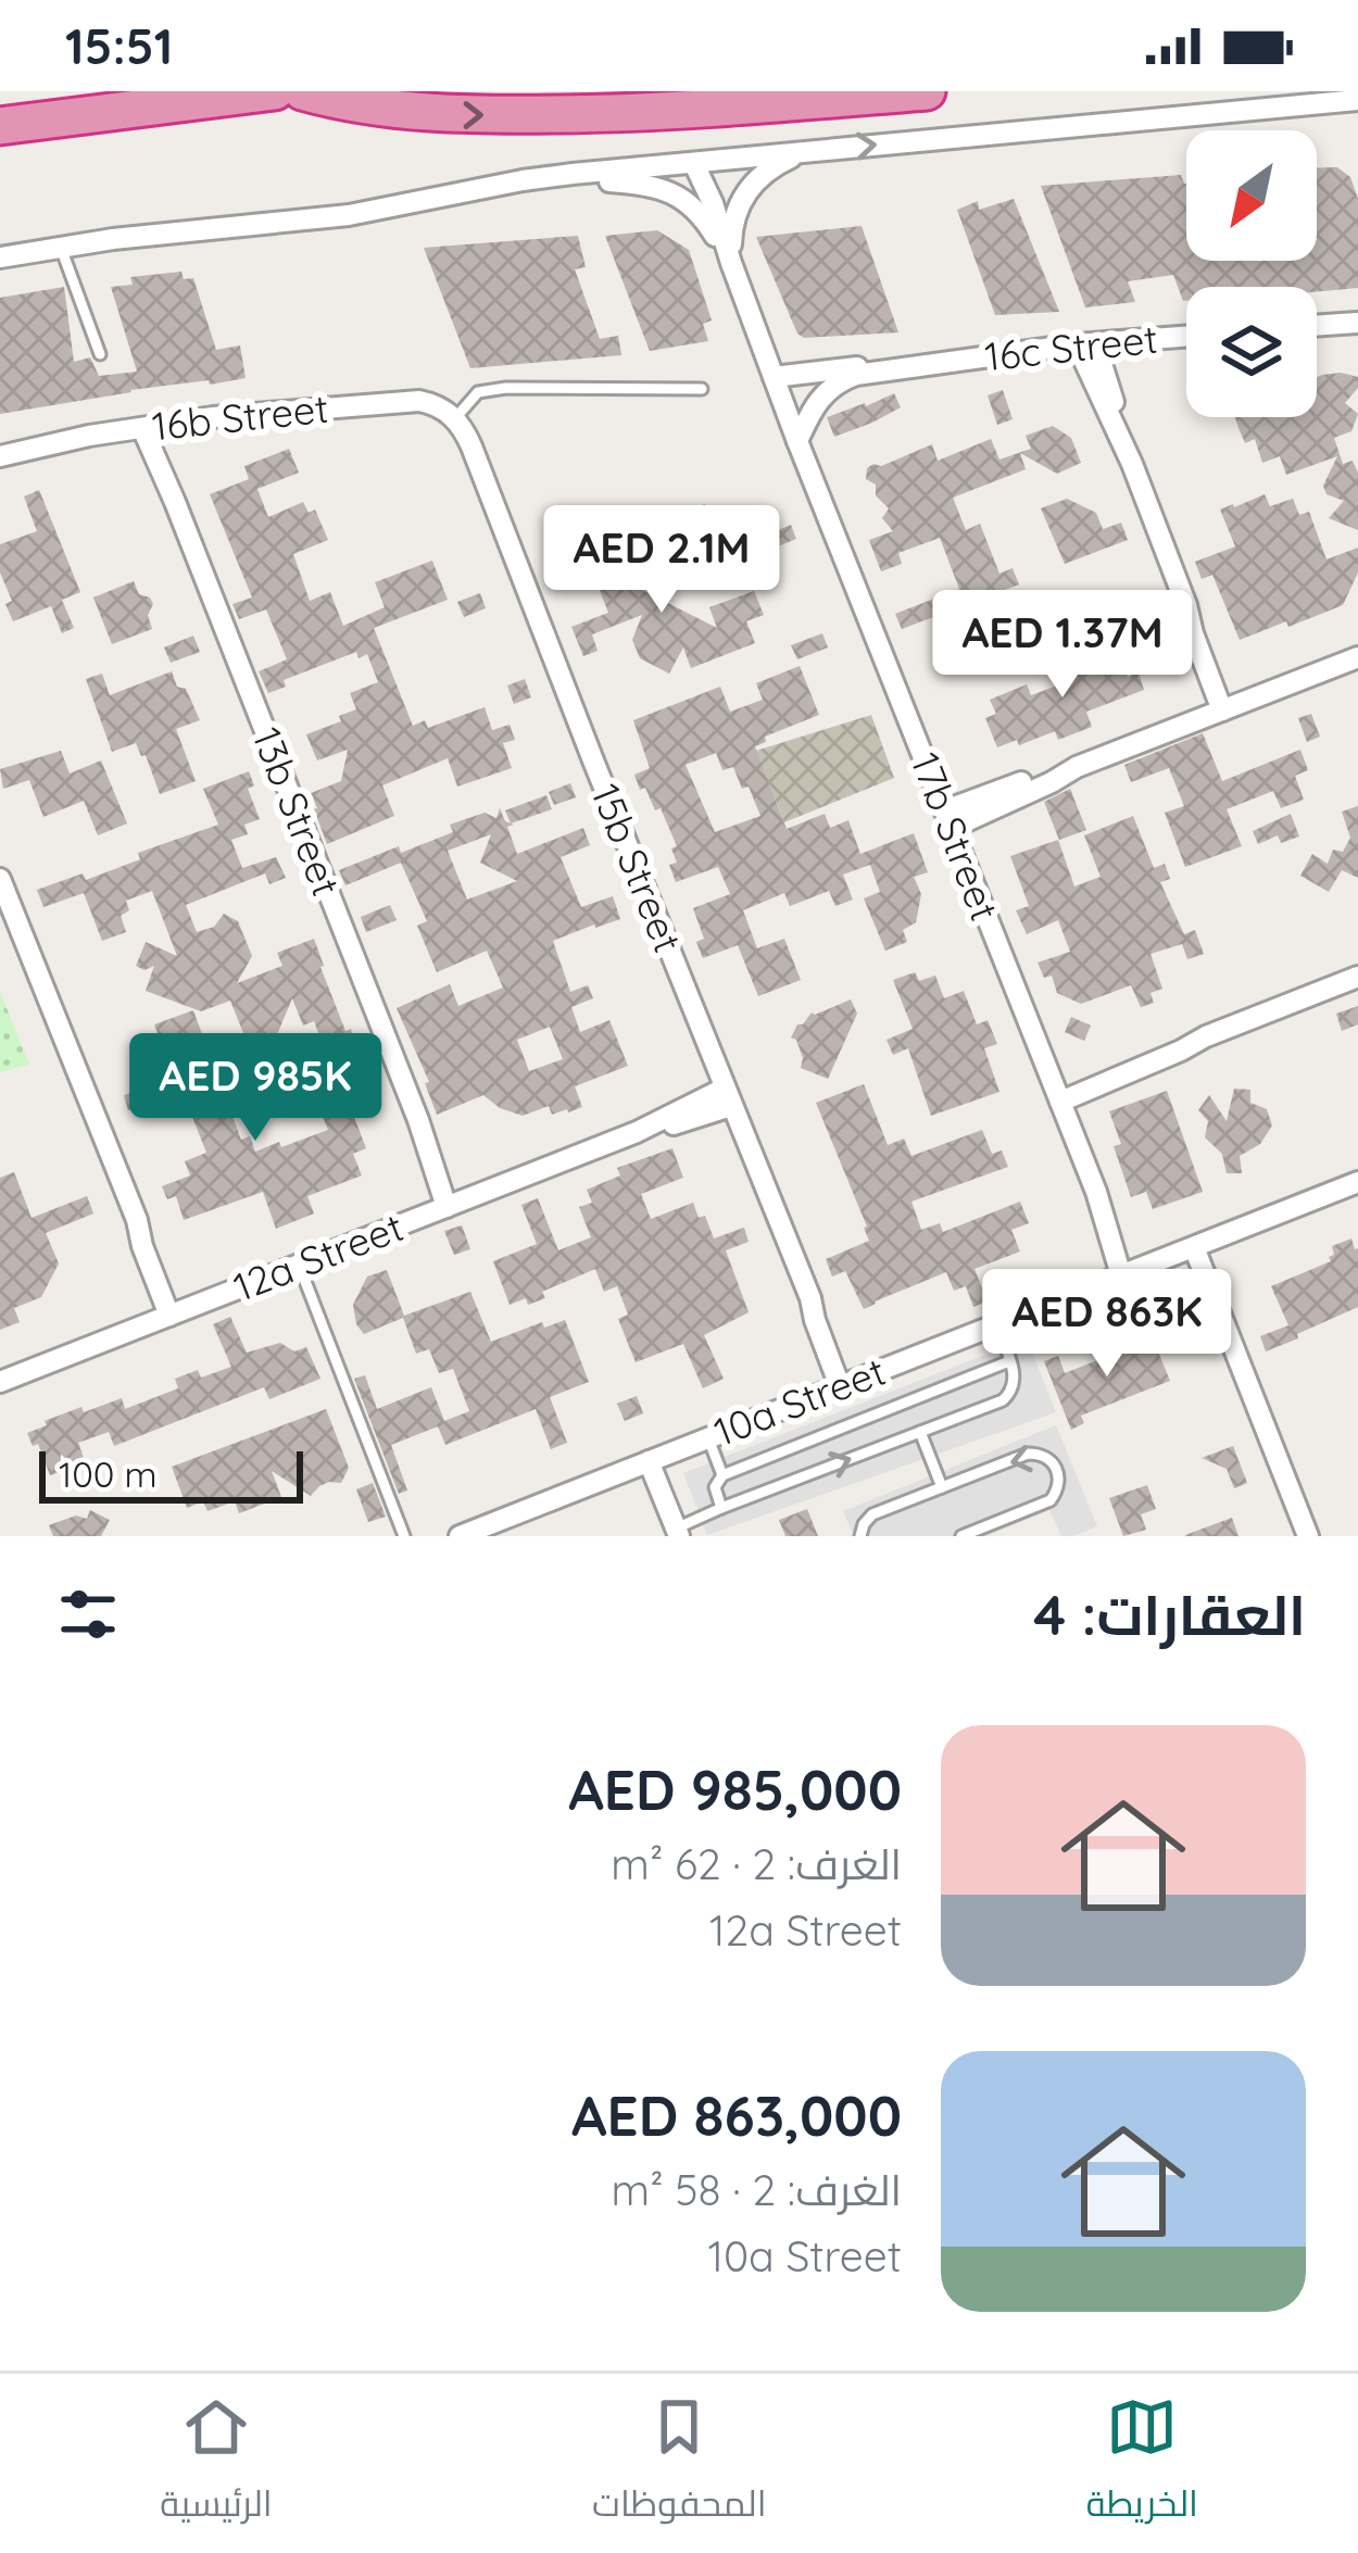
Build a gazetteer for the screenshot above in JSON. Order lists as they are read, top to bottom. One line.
{"streets":{"street":["16c Street","16b Street","13b Street","17b Street","15b Street","12a Street","10a Street"]},"crossings":[["16c Street","17b Street"],["16b Street","13b Street"],["16b Street","15b Street"],["13b Street","12a Street"],["17b Street","10a Street"],["15b Street","12a Street"],["15b Street","10a Street"]],"scale_bar":"100 m","north":"bottom left","page":{"status":"15:51","price":["AED 2.1M","AED 1.37M","AED 985K","AED 863K"],"scale":"100 m","heading":"العقارات: 4","list":[{"name":"AED 985,000","note":"الغرف: 2 · 62 m² · 12a Street"},{"name":"AED 863,000","note":"الغرف: 2 · 58 m² · 10a Street"}],"tabs":["الخريطة","المحفوظات","الرئيسية"]}}
